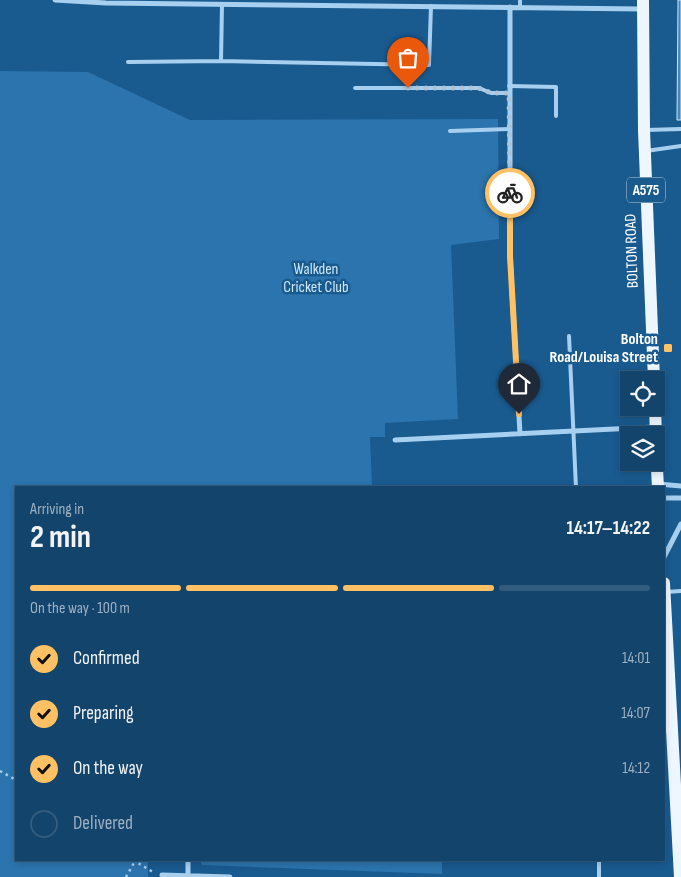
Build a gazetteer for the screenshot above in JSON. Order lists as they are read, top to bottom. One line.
{"streets":{"main road":["A575","BOLTON ROAD"]},"parks":["Walkden Cricket Club"],"places":{"transit":["Bolton Road/Louisa Street"]},"page":{"heading":["2 min","Arriving in","14:17–14:22"],"bar":"On the way · 100 m","list":[["Confirmed","14:01"],["Preparing","14:07"],["On the way","14:12"],"Delivered"]}}
